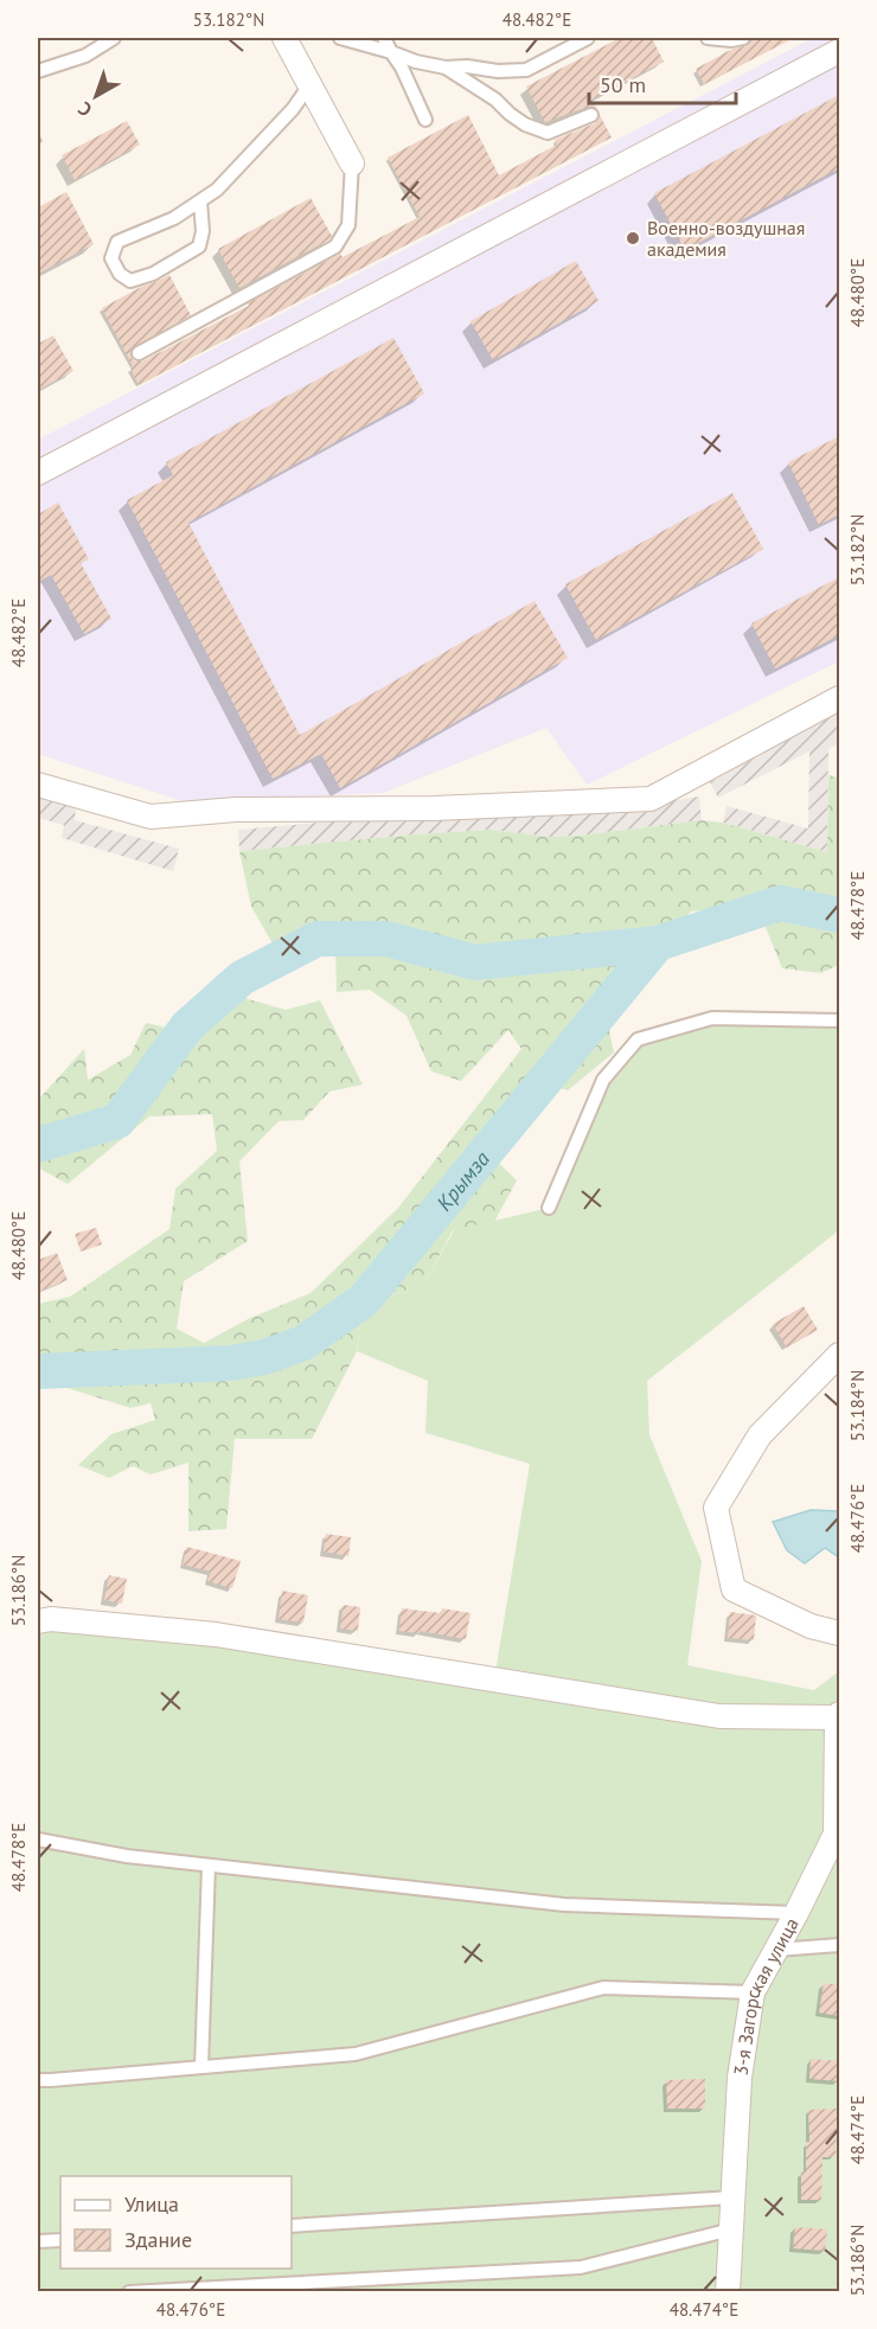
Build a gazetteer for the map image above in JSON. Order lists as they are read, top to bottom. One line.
{"streets":{"street":["3-я Загорская улица"]},"water":["Крымза"],"places":["Военно-воздушная академия"],"legend":["Улица","Здание"],"scale_bar":"50 m","north":"bottom left","coordinates":["53.182°N","48.482°E","48.480°E","48.478°E","53.184°N","48.476°E","53.186°N","48.474°E"]}
